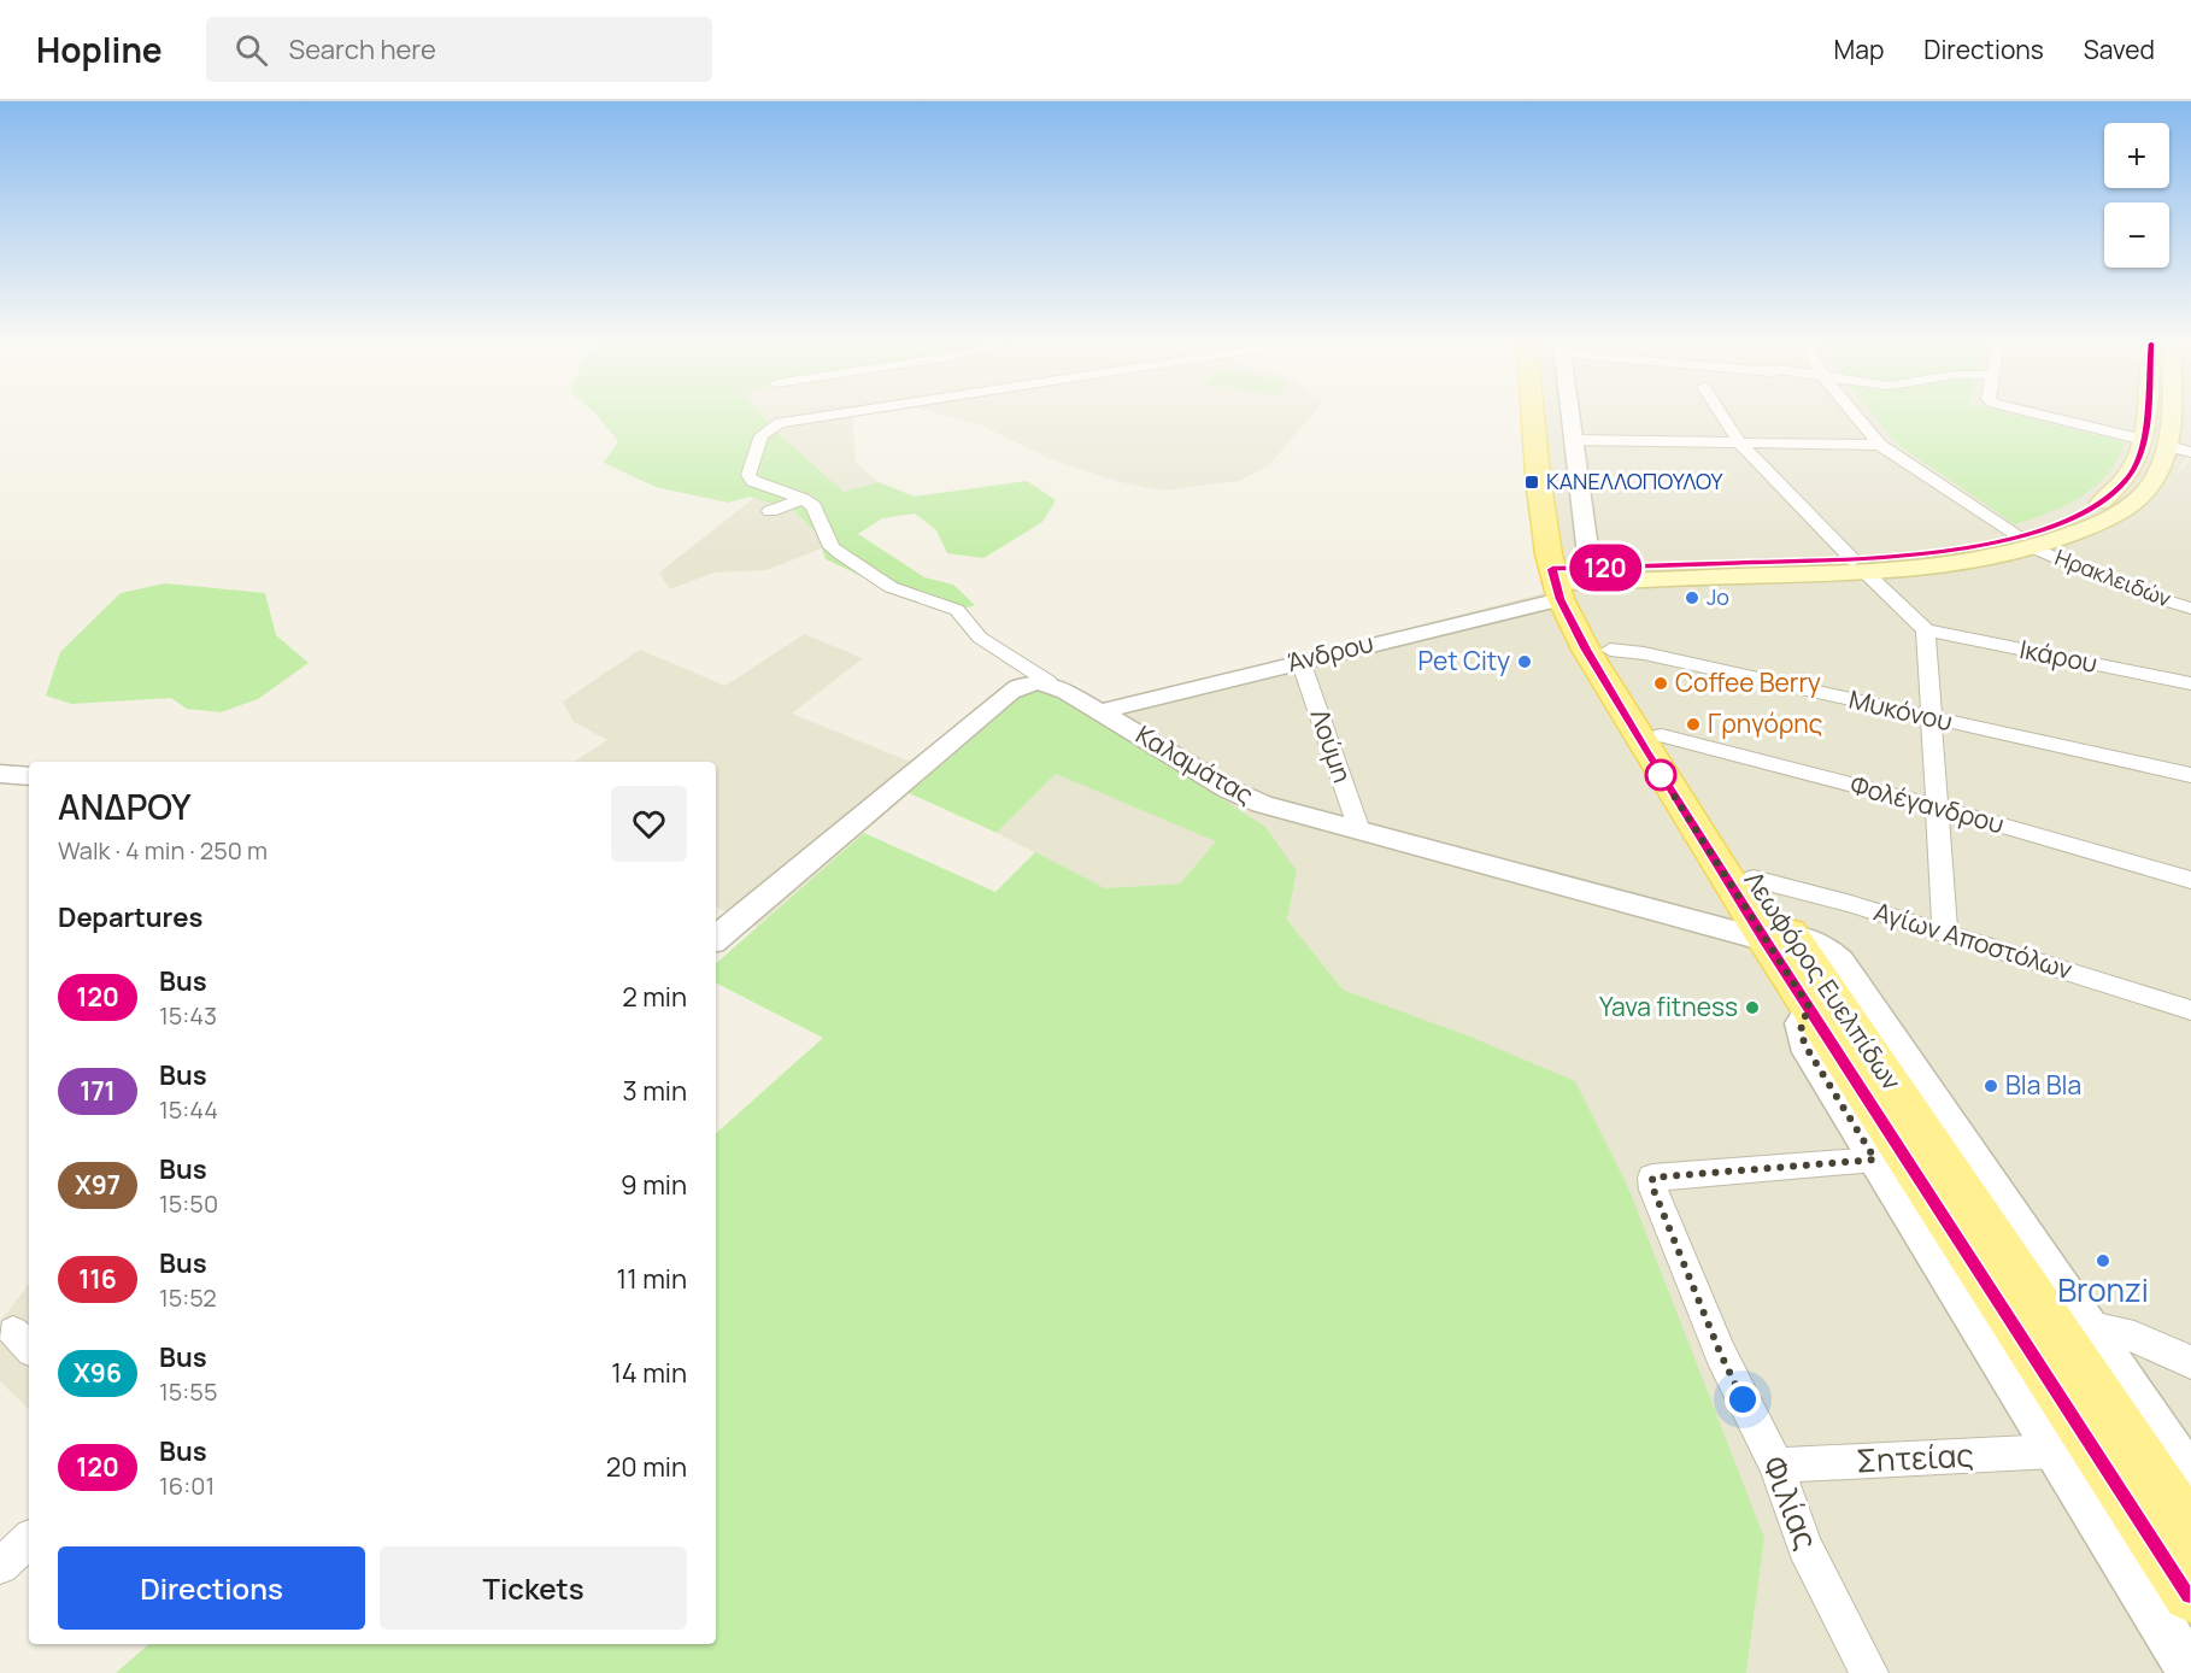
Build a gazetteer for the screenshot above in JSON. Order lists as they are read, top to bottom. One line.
{"streets":{"main road":["Λεωφόρος Ευελπίδων"],"street":["Ηρακλειδών","Άνδρου","Ικάρου","Μυκόνου","Λούμη","Καλαμάτας","Φολέγανδρου","Αγίων Αποστόλων","Σητείας","Φιλίας"]},"crossings":[["Άνδρου","Λούμη"],["Άνδρου","Καλαμάτας"],["Άνδρου","Λεωφόρος Ευελπίδων"],["Μυκόνου","Λεωφόρος Ευελπίδων"],["Λούμη","Καλαμάτας"],["Καλαμάτας","Λεωφόρος Ευελπίδων"],["Φολέγανδρου","Λεωφόρος Ευελπίδων"],["Αγίων Αποστόλων","Λεωφόρος Ευελπίδων"],["Σητείας","Φιλίας"]],"places":{"transit":["ΚΑΝΕΛΛΟΠΟΥΛΟΥ"],"other":["Jo","Pet City","Coffee Berry","Γρηγόρης","Yava fitness","Bla Bla","Bronzi"]},"lines":["bus line 120"],"page":{"header":"Hopline","search":"Search here","nav":["Map","Directions","Saved"],"on_map":"120","map_buttons":["+","−"],"heading":[["ΑΝΔΡΟΥ","Walk · 4 min · 250 m"],"Departures"],"list":[{"mark":"120","name":"Bus","note":"15:43","value":"2 min"},{"mark":"171","name":"Bus","note":"15:44","value":"3 min"},{"mark":"X97","name":"Bus","note":"15:50","value":"9 min"},{"mark":"116","name":"Bus","note":"15:52","value":"11 min"},{"mark":"Χ96","name":"Bus","note":"15:55","value":"14 min"},{"mark":"120","name":"Bus","note":"16:01","value":"20 min"}],"buttons":["Directions","Tickets"]}}
